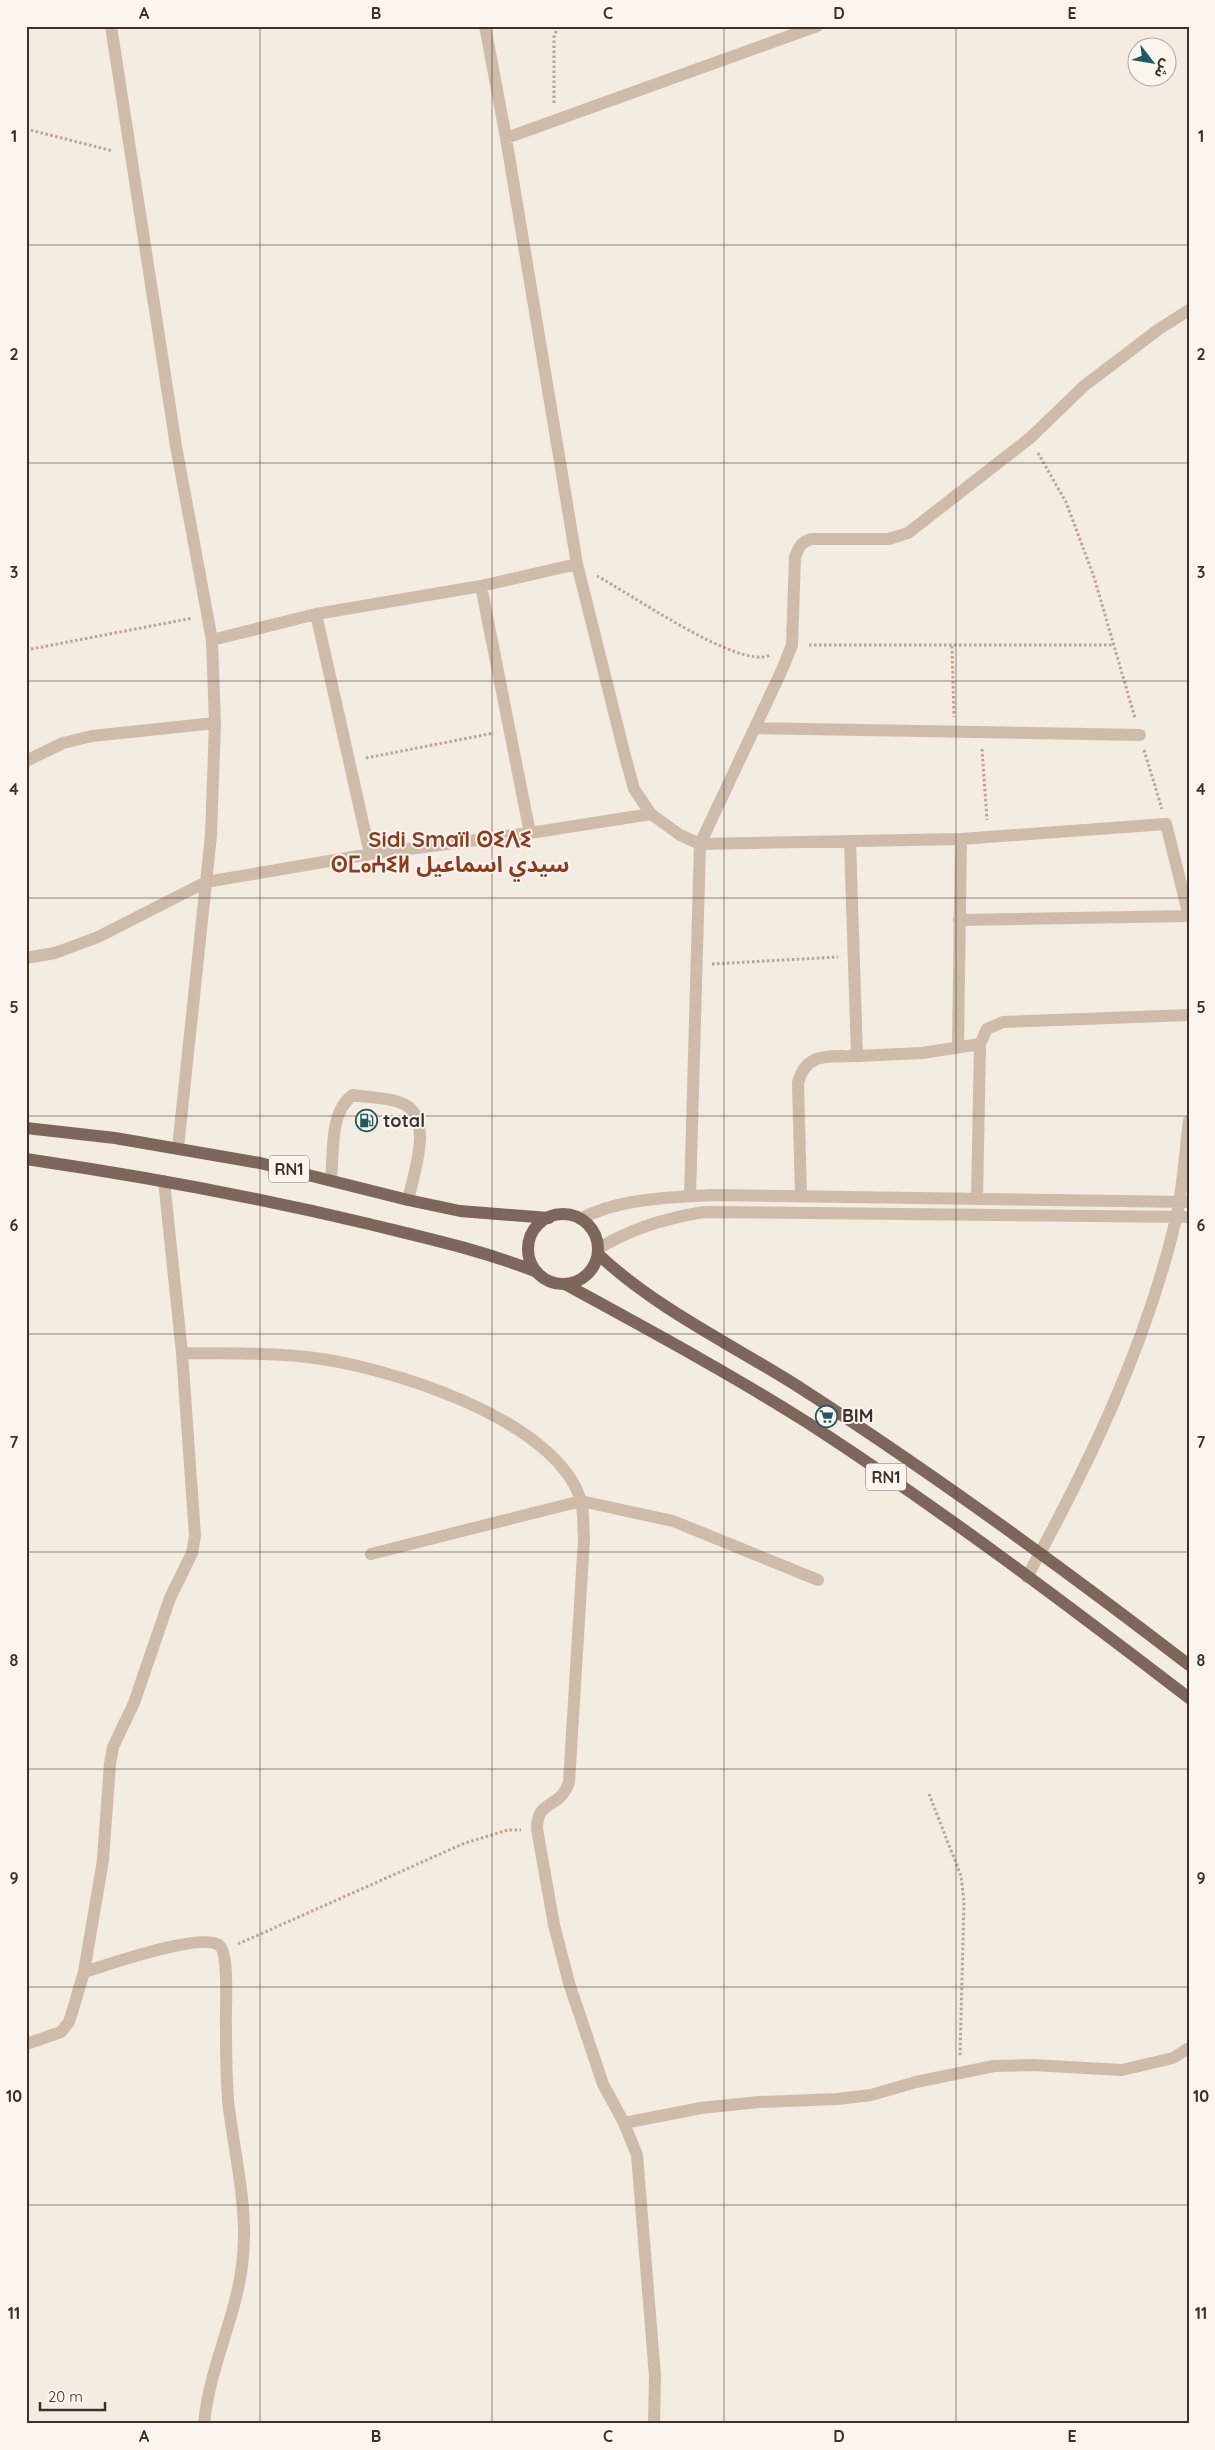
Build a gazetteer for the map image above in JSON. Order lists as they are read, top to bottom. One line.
{"streets":{"main road":["RN1"]},"districts":["Sidi Smaïl ⵙⵉⴷⵉ ⵙⵎⴰⵄⵉⵍ سيدي اسماعيل"],"places":{"fuel station":["total"],"supermarket":["BIM"]},"scale_bar":"20 m","north":"bottom right","grid":{"columns":["A","B","C","D","E"],"rows":["1","2","3","4","5","6","7","8","9","10","11"]}}
